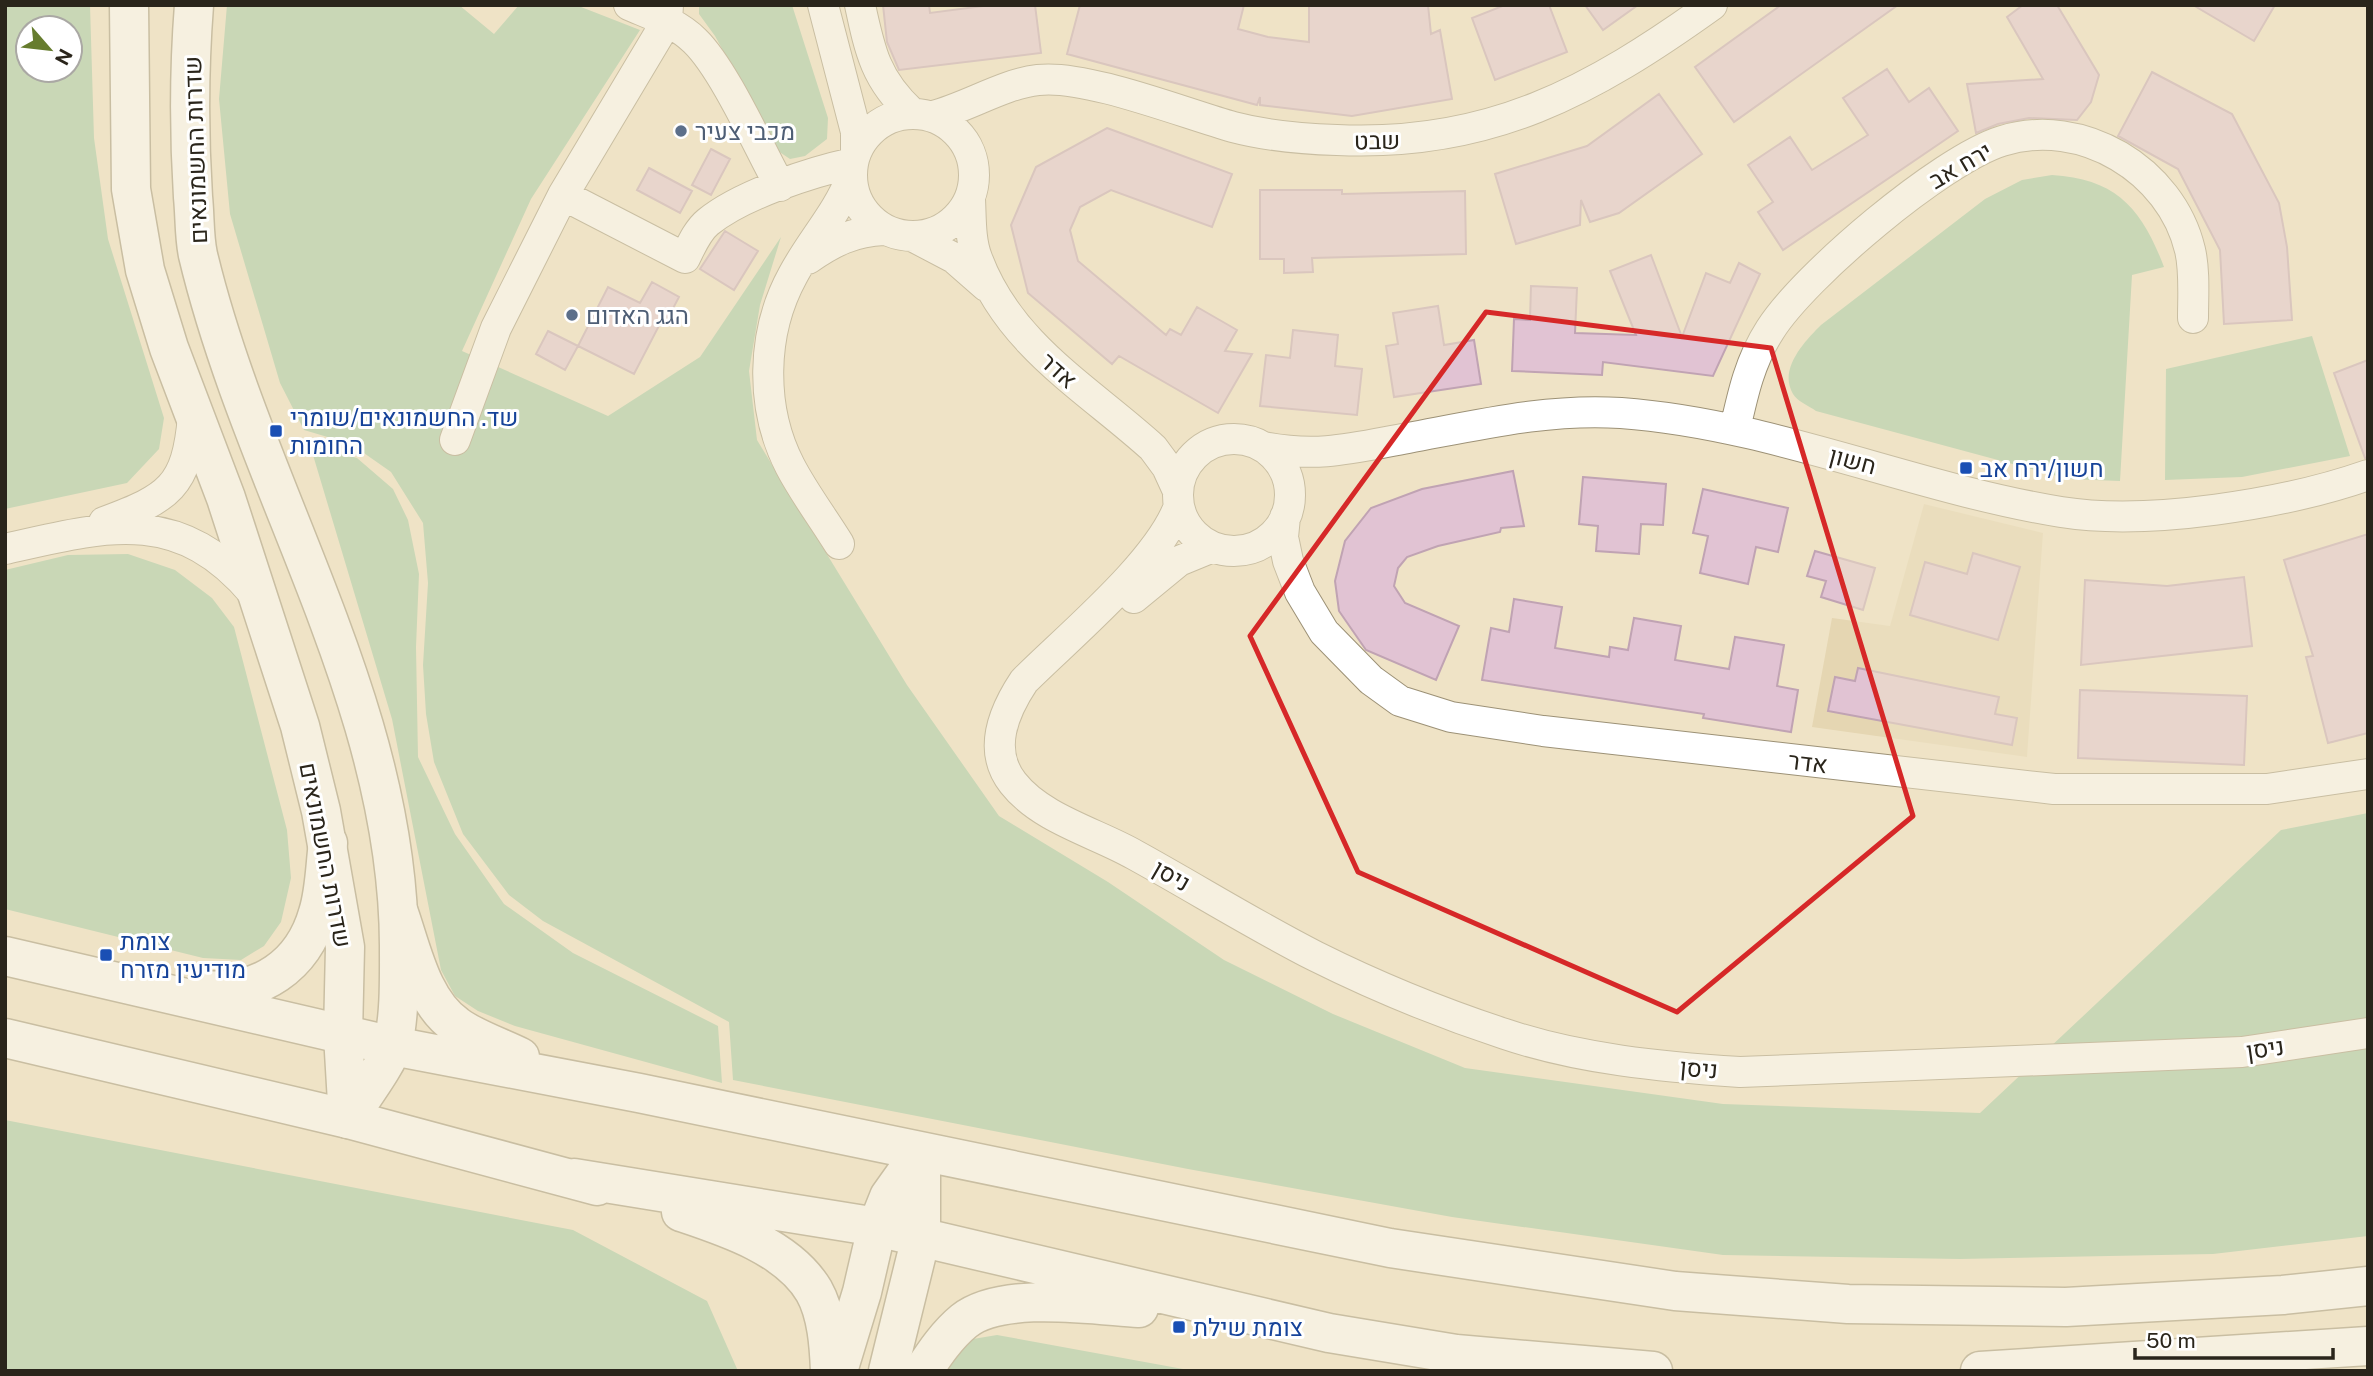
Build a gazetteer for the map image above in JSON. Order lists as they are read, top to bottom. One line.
{"streets":{"main road":["שדרות החשמונאים"],"street":["שבט","ירח אב","אדר","חשון","ניסן"]},"crossings":[["שבט","אדר"],["ירח אב","חשון"],["אדר","חשון"],["אדר","ניסן"],["חשון","ניסן"]],"places":{"other":["מכבי צעיר","הגג האדום"],"transit":["שד. החשמונאים/שומרי החומות","חשון/ירח אב","צומת מודיעין מזרח","צומת שילת"]},"scale_bar":"50 m","north":"bottom right"}
